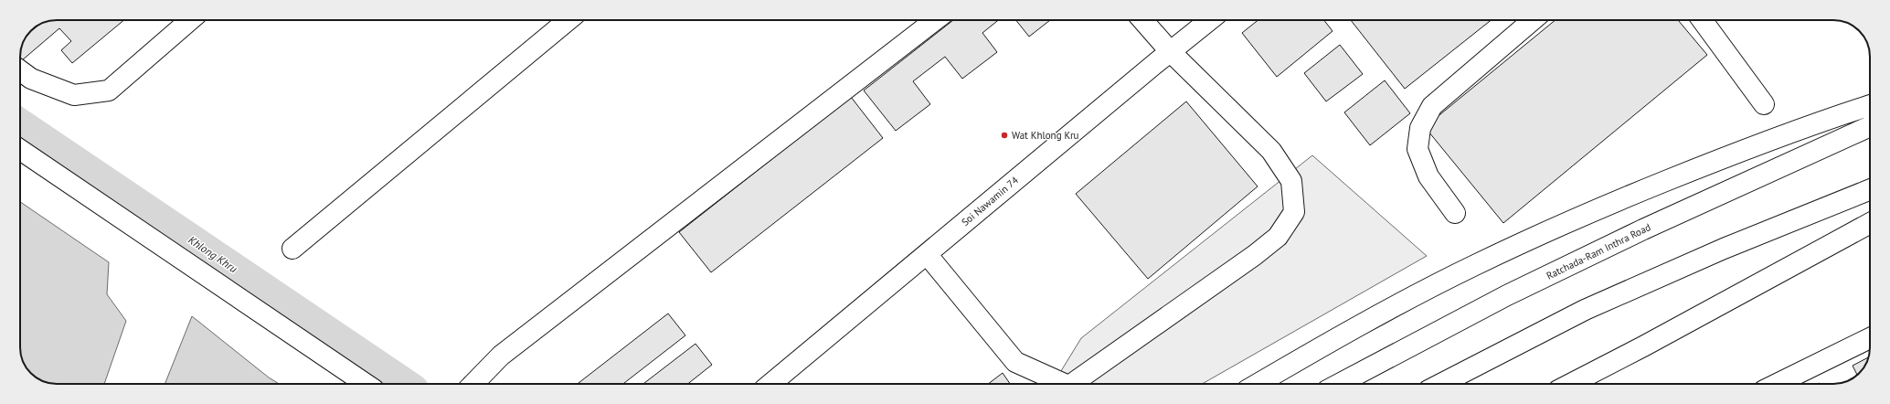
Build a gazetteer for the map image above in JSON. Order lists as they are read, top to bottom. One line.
{"streets":{"street":["Soi Nawamin 74","Ratchada-Ram Inthra Road"]},"water":["Khlong Khru"],"places":["Wat Khlong Kru"]}
